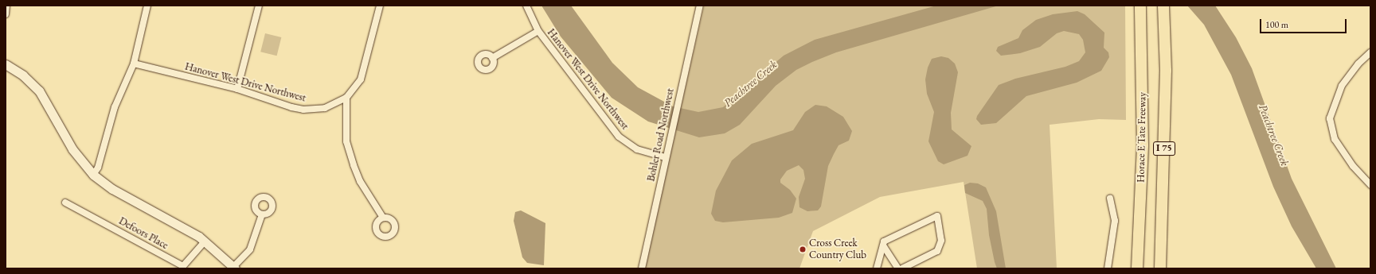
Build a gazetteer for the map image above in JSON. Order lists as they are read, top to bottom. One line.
{"streets":{"highway":["Horace E Tate Freeway","I 75"],"street":["Hanover West Drive Northwest","Bohler Road Northwest","Defoors Place"]},"crossings":[["Hanover West Drive Northwest","Bohler Road Northwest"]],"water":["Peachtree Creek"],"places":["Cross Creek Country Club"],"scale_bar":"100 m"}
